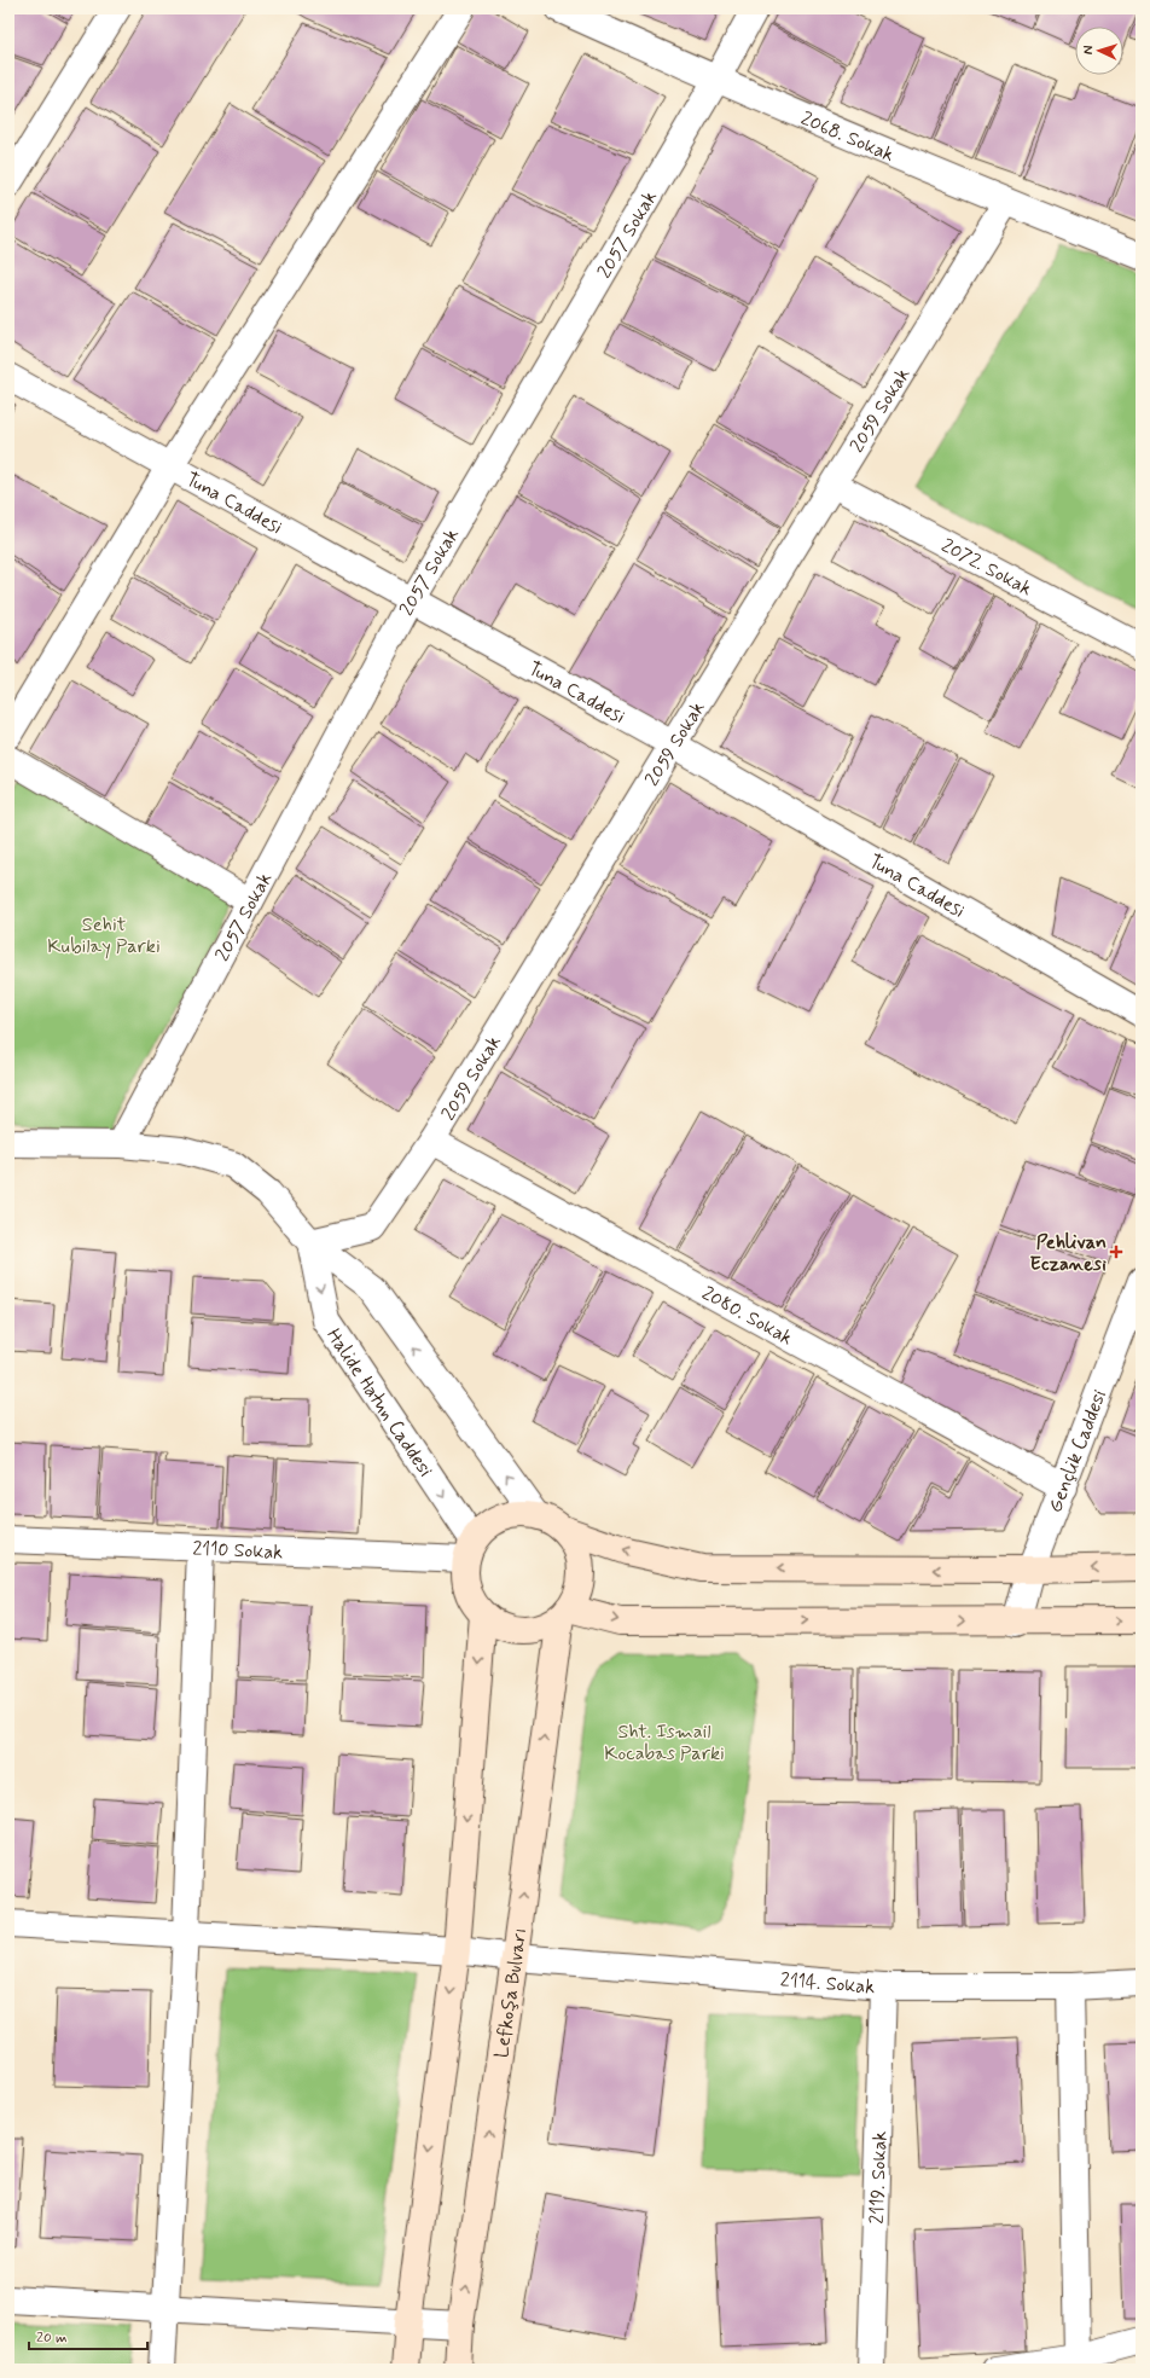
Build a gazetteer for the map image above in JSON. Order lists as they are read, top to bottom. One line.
{"streets":{"main road":["Lefkoşa Bulvarı"],"street":["2068. Sokak","2057 Sokak","2059 Sokak","Tuna Caddesi","2072. Sokak","2080. Sokak","Halide Hatun Caddesi","Gençlik Caddesi","2110 Sokak","2114. Sokak","2119. Sokak"]},"crossings":[["2068. Sokak","2057 Sokak"],["2068. Sokak","2059 Sokak"],["2057 Sokak","Tuna Caddesi"],["2057 Sokak","Halide Hatun Caddesi"],["2059 Sokak","Tuna Caddesi"],["2059 Sokak","2072. Sokak"],["2059 Sokak","2080. Sokak"],["2059 Sokak","Halide Hatun Caddesi"],["2080. Sokak","Gençlik Caddesi"],["Halide Hatun Caddesi","2110 Sokak"],["Halide Hatun Caddesi","Lefkoşa Bulvarı"],["2110 Sokak","Lefkoşa Bulvarı"],["2114. Sokak","Lefkoşa Bulvarı"],["2114. Sokak","2119. Sokak"]],"parks":["Sehit Kubilay Parki","Sht. Ismail Kocabas Parki"],"places":{"health":["Pehlivan Eczanesi"]},"scale_bar":"20 m","north":"left"}
